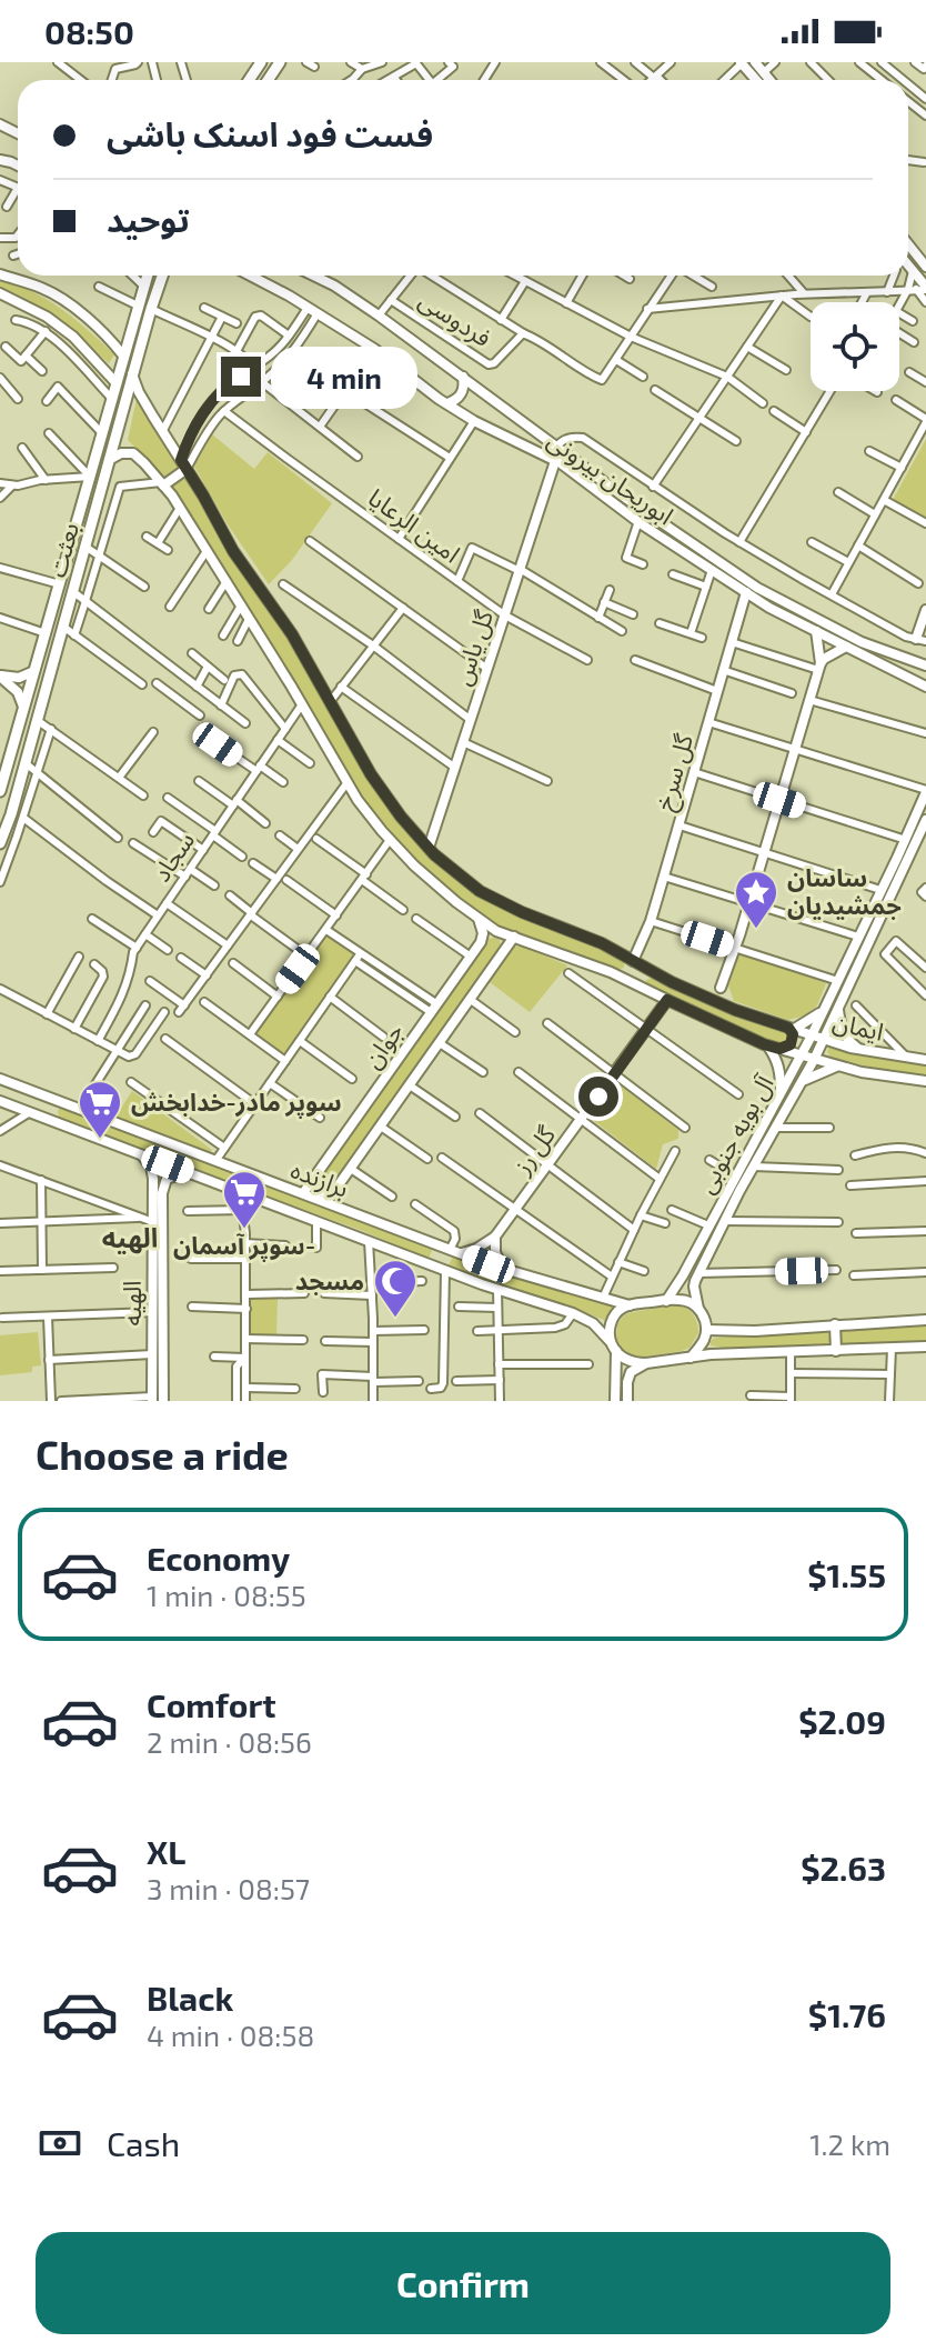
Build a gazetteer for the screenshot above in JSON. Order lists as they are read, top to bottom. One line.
{"streets":{"main road":["ابوریحان بیرونی","بعثت","گل یاس","گل سرخ","ایمان","جوان","آل بویه جنوبی","گل رز","برازنده","الهیه"],"street":["فردوسی","امین الرعایا","سجاد"]},"crossings":[["ابوریحان بیرونی","گل یاس"],["ابوریحان بیرونی","گل سرخ"],["امین الرعایا","گل یاس"],["بعثت","ایمان"],["گل یاس","ایمان"],["گل سرخ","ایمان"],["سجاد","ایمان"],["ایمان","جوان"],["ایمان","آل بویه جنوبی"],["ایمان","گل رز"],["جوان","برازنده"],["آل بویه جنوبی","برازنده"],["برازنده","الهیه"]],"districts":["الهیه"],"places":{"place":["ساسان جمشیدیان"],"supermarket":["سوپر مادر-خدابخش","سوپر آسمان-"],"mosque":["مسجد"]},"page":{"status":"08:50","banner":["فست فود اسنک باشی","توحید"],"bubble":"4 min","heading":"Choose a ride","list":[{"name":"Economy","note":"1 min · 08:55","value":"$1.55"},{"name":"Comfort","note":"2 min · 08:56","value":"$2.09"},{"name":"XL","note":"3 min · 08:57","value":"$2.63"},{"name":"Black","note":"4 min · 08:58","value":"$1.76"}],"pay":["Cash","1.2 km"],"buttons":"Confirm"}}
